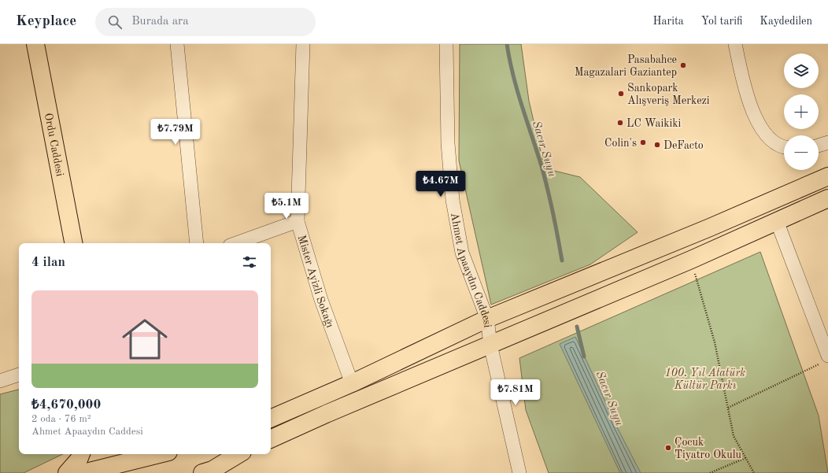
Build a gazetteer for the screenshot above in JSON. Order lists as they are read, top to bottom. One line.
{"streets":{"main road":["Ordu Caddesi"],"street":["Ahmet Apaaydın Caddesi","Mister Ayizli Sokağı"]},"water":["Sacır Suyu"],"parks":["100. Yıl Atatürk Kültür Parkı"],"places":["Pasabahce Magazalari Gaziantep","Sankopark Alışveriş Merkezi","LC Waikiki","Colin's","DeFacto","Çocuk Tiyatro Okulu"],"page":{"header":"Keyplace","search":"Burada ara","nav":["Harita","Yol tarifi","Kaydedilen"],"map_buttons":["+","−"],"price":["₺7.79M","₺4.67M","₺5.1M","₺7.81M"],"heading":"4 ilan","list":[{"name":"₺4,670,000","note":"2 oda · 76 m² · Ahmet Apaaydın Caddesi"}]}}
